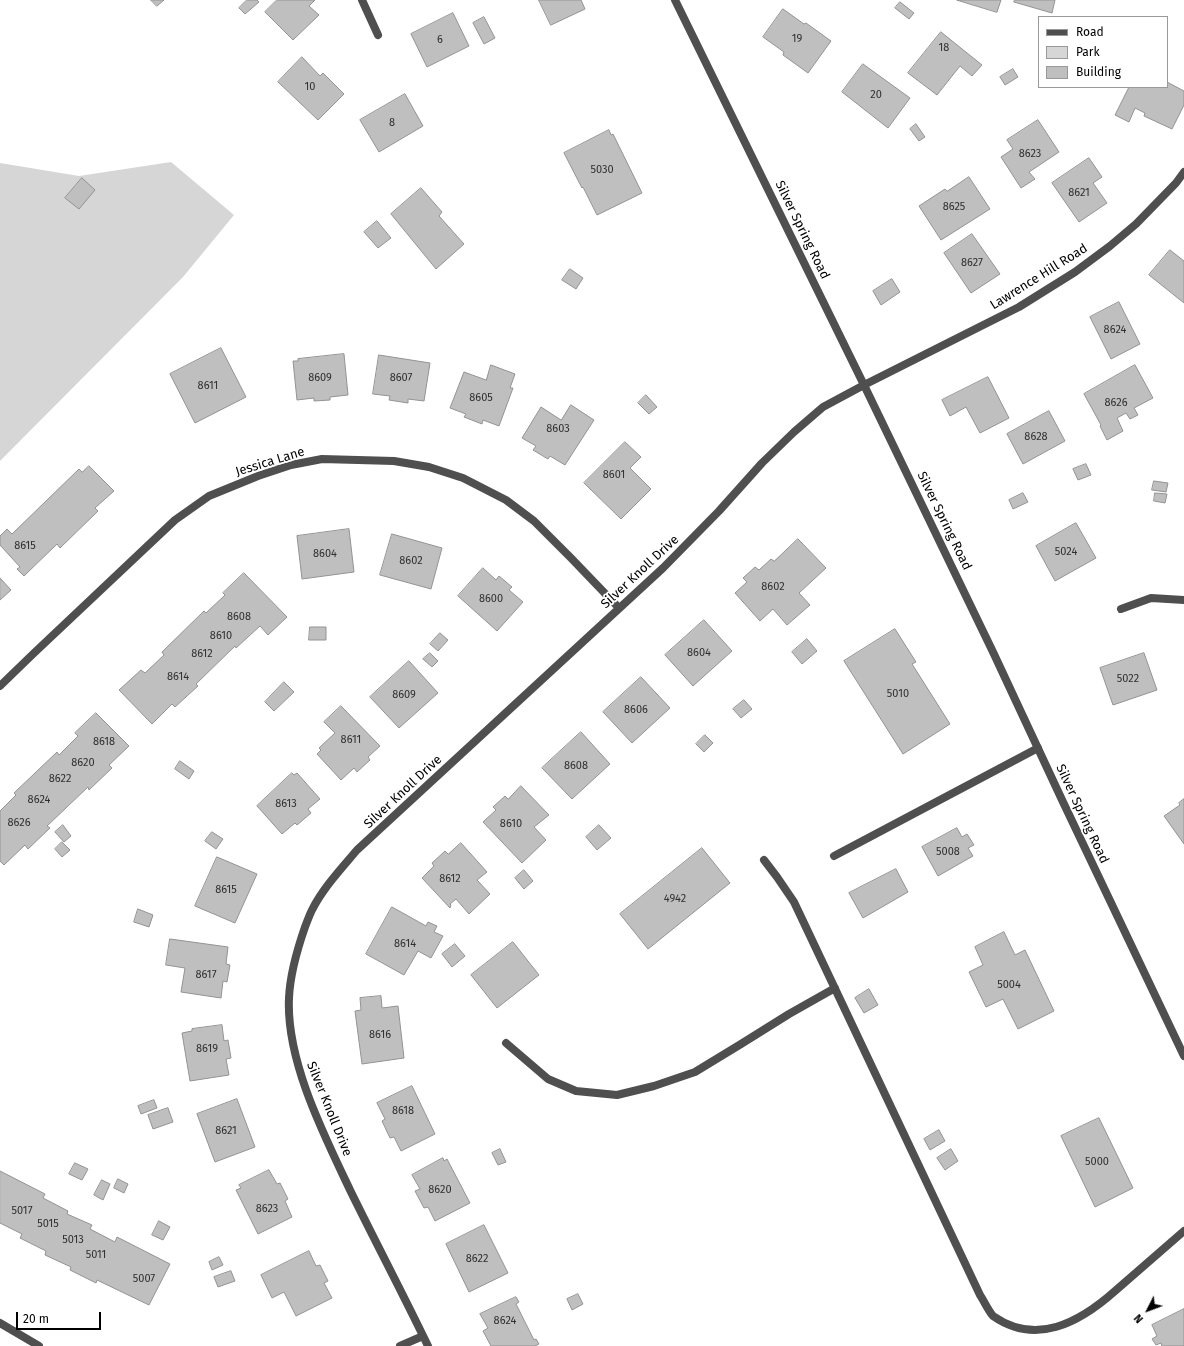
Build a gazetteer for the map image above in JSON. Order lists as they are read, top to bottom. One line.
{"streets":{"street":["Silver Spring Road","Lawrence Hill Road","Jessica Lane","Silver Knoll Drive"]},"crossings":[["Silver Spring Road","Lawrence Hill Road"],["Silver Spring Road","Silver Knoll Drive"],["Lawrence Hill Road","Silver Knoll Drive"],["Jessica Lane","Silver Knoll Drive"]],"house_numbers":["19","6","18","10","20","8","8623","5030","8621","8625","8627","8624","8609","8607","8611","8605","8626","8603","8628","8601","8615","5024","8604","8602","8602","8600","8608","8610","8604","8612","8614","5022","5010","8609","8606","8611","8618","8620","8608","8622","8624","8613","8626","8610","5008","8612","8615","4942","8614","8617","5004","8616","8619","8618","8621","5000","8620","8623","5017","5015","5013","5011","8622","5007","8624"],"legend":["Road","Park","Building"],"scale_bar":"20 m","north":"bottom left"}
